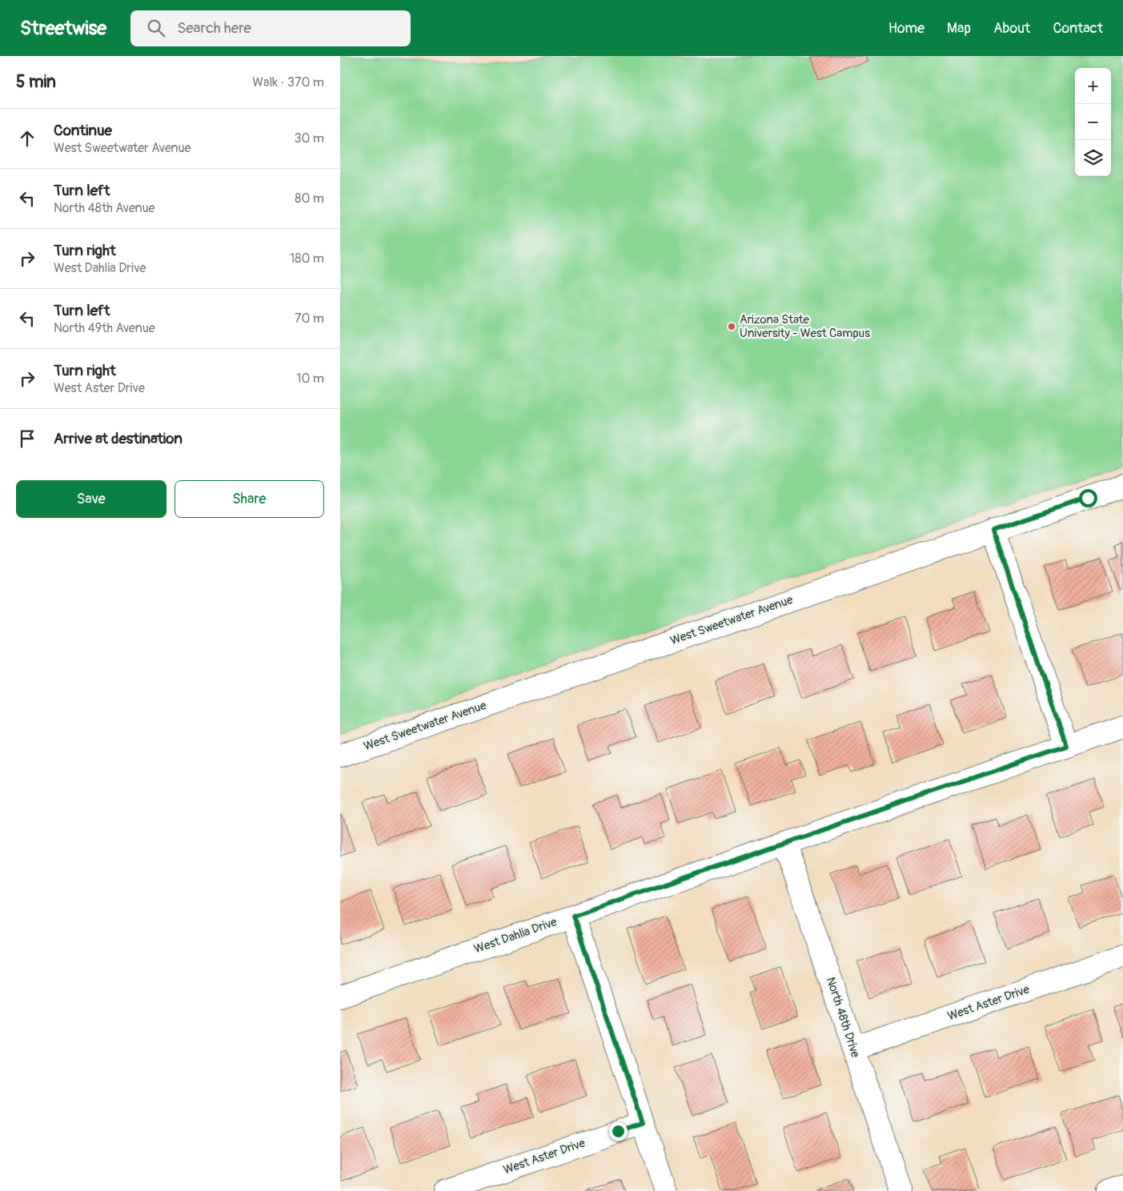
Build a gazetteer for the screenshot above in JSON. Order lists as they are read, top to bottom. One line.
{"streets":{"street":["West Sweetwater Avenue","West Dahlia Drive","West Aster Drive","North 48th Drive"]},"crossings":[["West Dahlia Drive","North 48th Drive"],["West Aster Drive","North 48th Drive"]],"places":["Arizona State University - West Campus"],"page":{"header":"Streetwise","search":"Search here","nav":["Home","Map","About","Contact"],"heading":["5 min","Walk · 370 m"],"map_buttons":["+","−"],"list":[["Continue","West Sweetwater Avenue","30 m"],["Turn left","North 48th Avenue","80 m"],["Turn right","West Dahlia Drive","180 m"],["Turn left","North 49th Avenue","70 m"],["Turn right","West Aster Drive","10 m"],"Arrive at destination"],"buttons":["Save","Share"]}}
